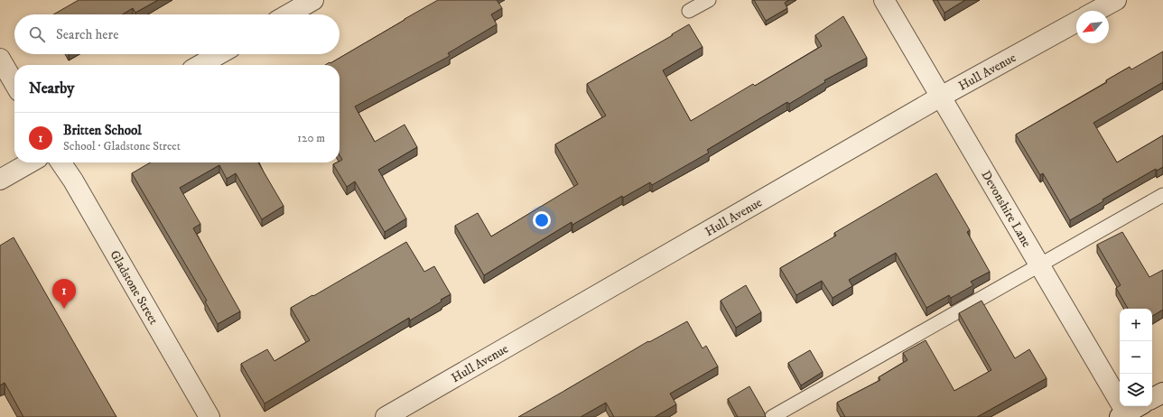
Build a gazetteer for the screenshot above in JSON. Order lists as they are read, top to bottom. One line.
{"streets":{"street":["Hull Avenue","Devonshire Lane","Gladstone Street"]},"crossings":[["Hull Avenue","Devonshire Lane"]],"north":"bottom left","page":{"search":"Search here","heading":"Nearby","list":[{"mark":"1","name":"Britten School","note":"School · Gladstone Street","value":"120 m"}],"pins":"1","map_buttons":["+","−"]}}
